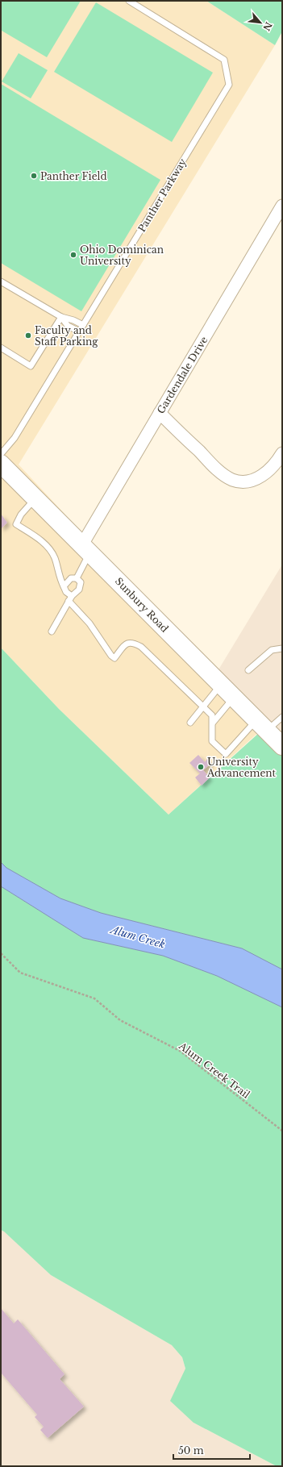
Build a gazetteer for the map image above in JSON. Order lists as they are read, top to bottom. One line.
{"streets":{"main road":["Sunbury Road"],"street":["Gardendale Drive"],"lane":["Panther Parkway"],"path":["Alum Creek Trail"]},"crossings":[["Gardendale Drive","Sunbury Road"]],"water":["Alum Creek"],"places":["Panther Field","Ohio Dominican University","Faculty and Staff Parking","University Advancement"],"scale_bar":"50 m","north":"bottom right"}
